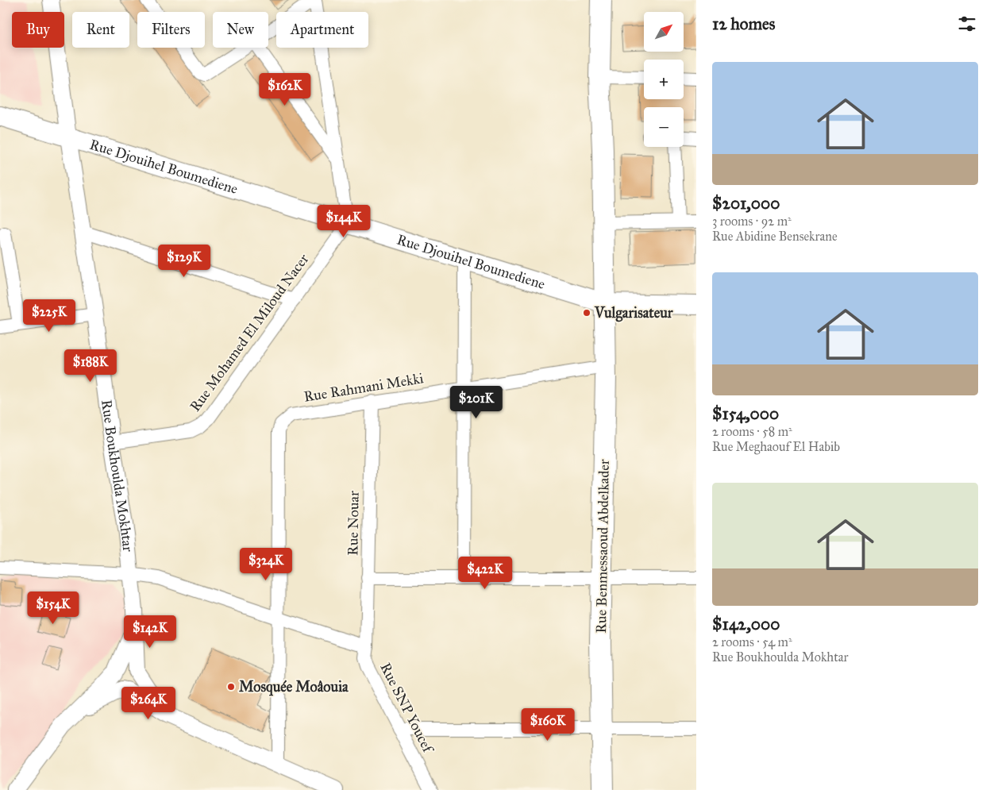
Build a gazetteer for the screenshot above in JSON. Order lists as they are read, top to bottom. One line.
{"streets":{"main road":["Rue Djouihel Boumediene","Rue Benmessaoud Abdelkader"],"street":["Rue Mohamed El Miloud Nacer","Rue Rahmani Mekki","Rue Boukhoulda Mokhtar","Rue Nouar","Rue SNP Youcef"]},"crossings":[["Rue Djouihel Boumediene","Rue Mohamed El Miloud Nacer"],["Rue Djouihel Boumediene","Rue Boukhoulda Mokhtar"],["Rue Djouihel Boumediene","Rue Benmessaoud Abdelkader"],["Rue Mohamed El Miloud Nacer","Rue Boukhoulda Mokhtar"],["Rue Rahmani Mekki","Rue Nouar"],["Rue Rahmani Mekki","Rue Benmessaoud Abdelkader"],["Rue Nouar","Rue SNP Youcef"]],"places":["Vulgarisateur","Mosquée Moâouia"],"north":"top right","page":{"heading":"12 homes","map_buttons":["+","−"],"chip":["Buy","Rent","Filters","New","Apartment"],"list":[{"name":"$201,000","note":"3 rooms · 92 m² · Rue Abidine Bensekrane"},{"name":"$154,000","note":"2 rooms · 58 m² · Rue Meghaouf El Habib"},{"name":"$142,000","note":"2 rooms · 54 m² · Rue Boukhoulda Mokhtar"}],"price":["$162K","$144K","$129K","$225K","$188K","$201K","$324K","$422K","$154K","$142K","$264K","$160K"]}}
